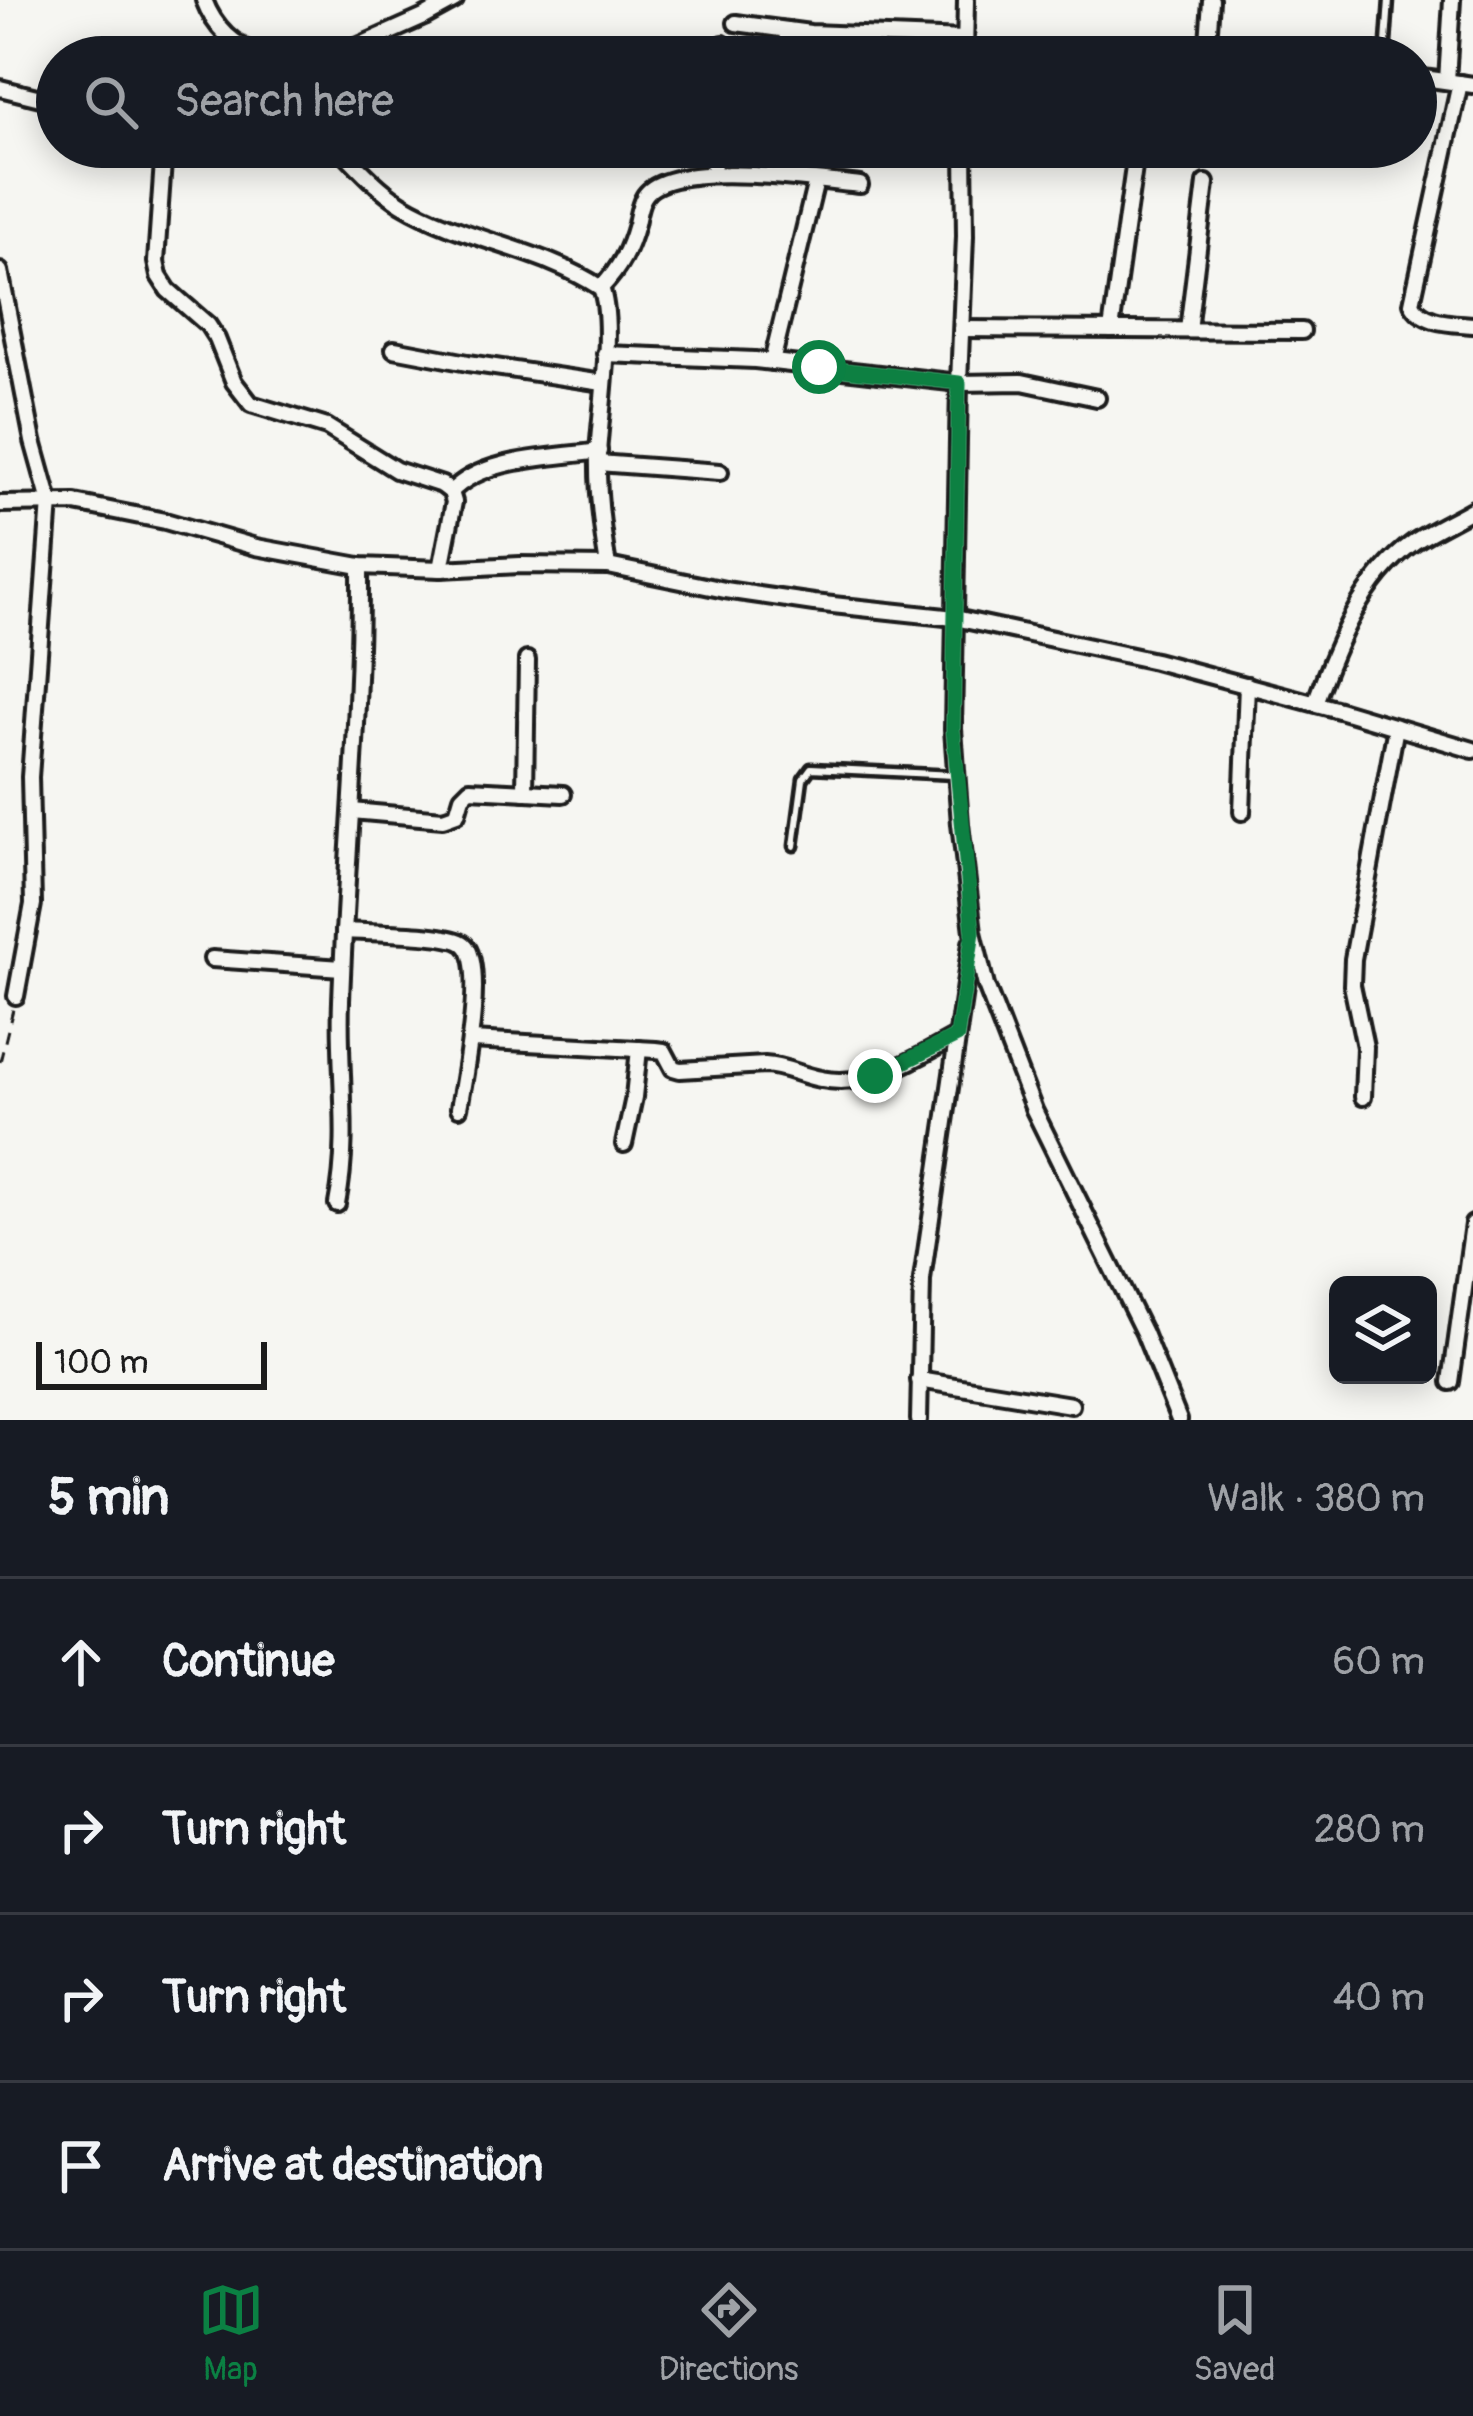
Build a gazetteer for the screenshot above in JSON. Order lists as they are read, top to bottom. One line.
{"scale_bar":"100 m","page":{"search":"Search here","scale":"100 m","heading":["5 min","Walk · 380 m"],"list":[["Continue","60 m"],["Turn right","280 m"],["Turn right","40 m"],"Arrive at destination"],"nav":["Map","Directions","Saved"]}}
